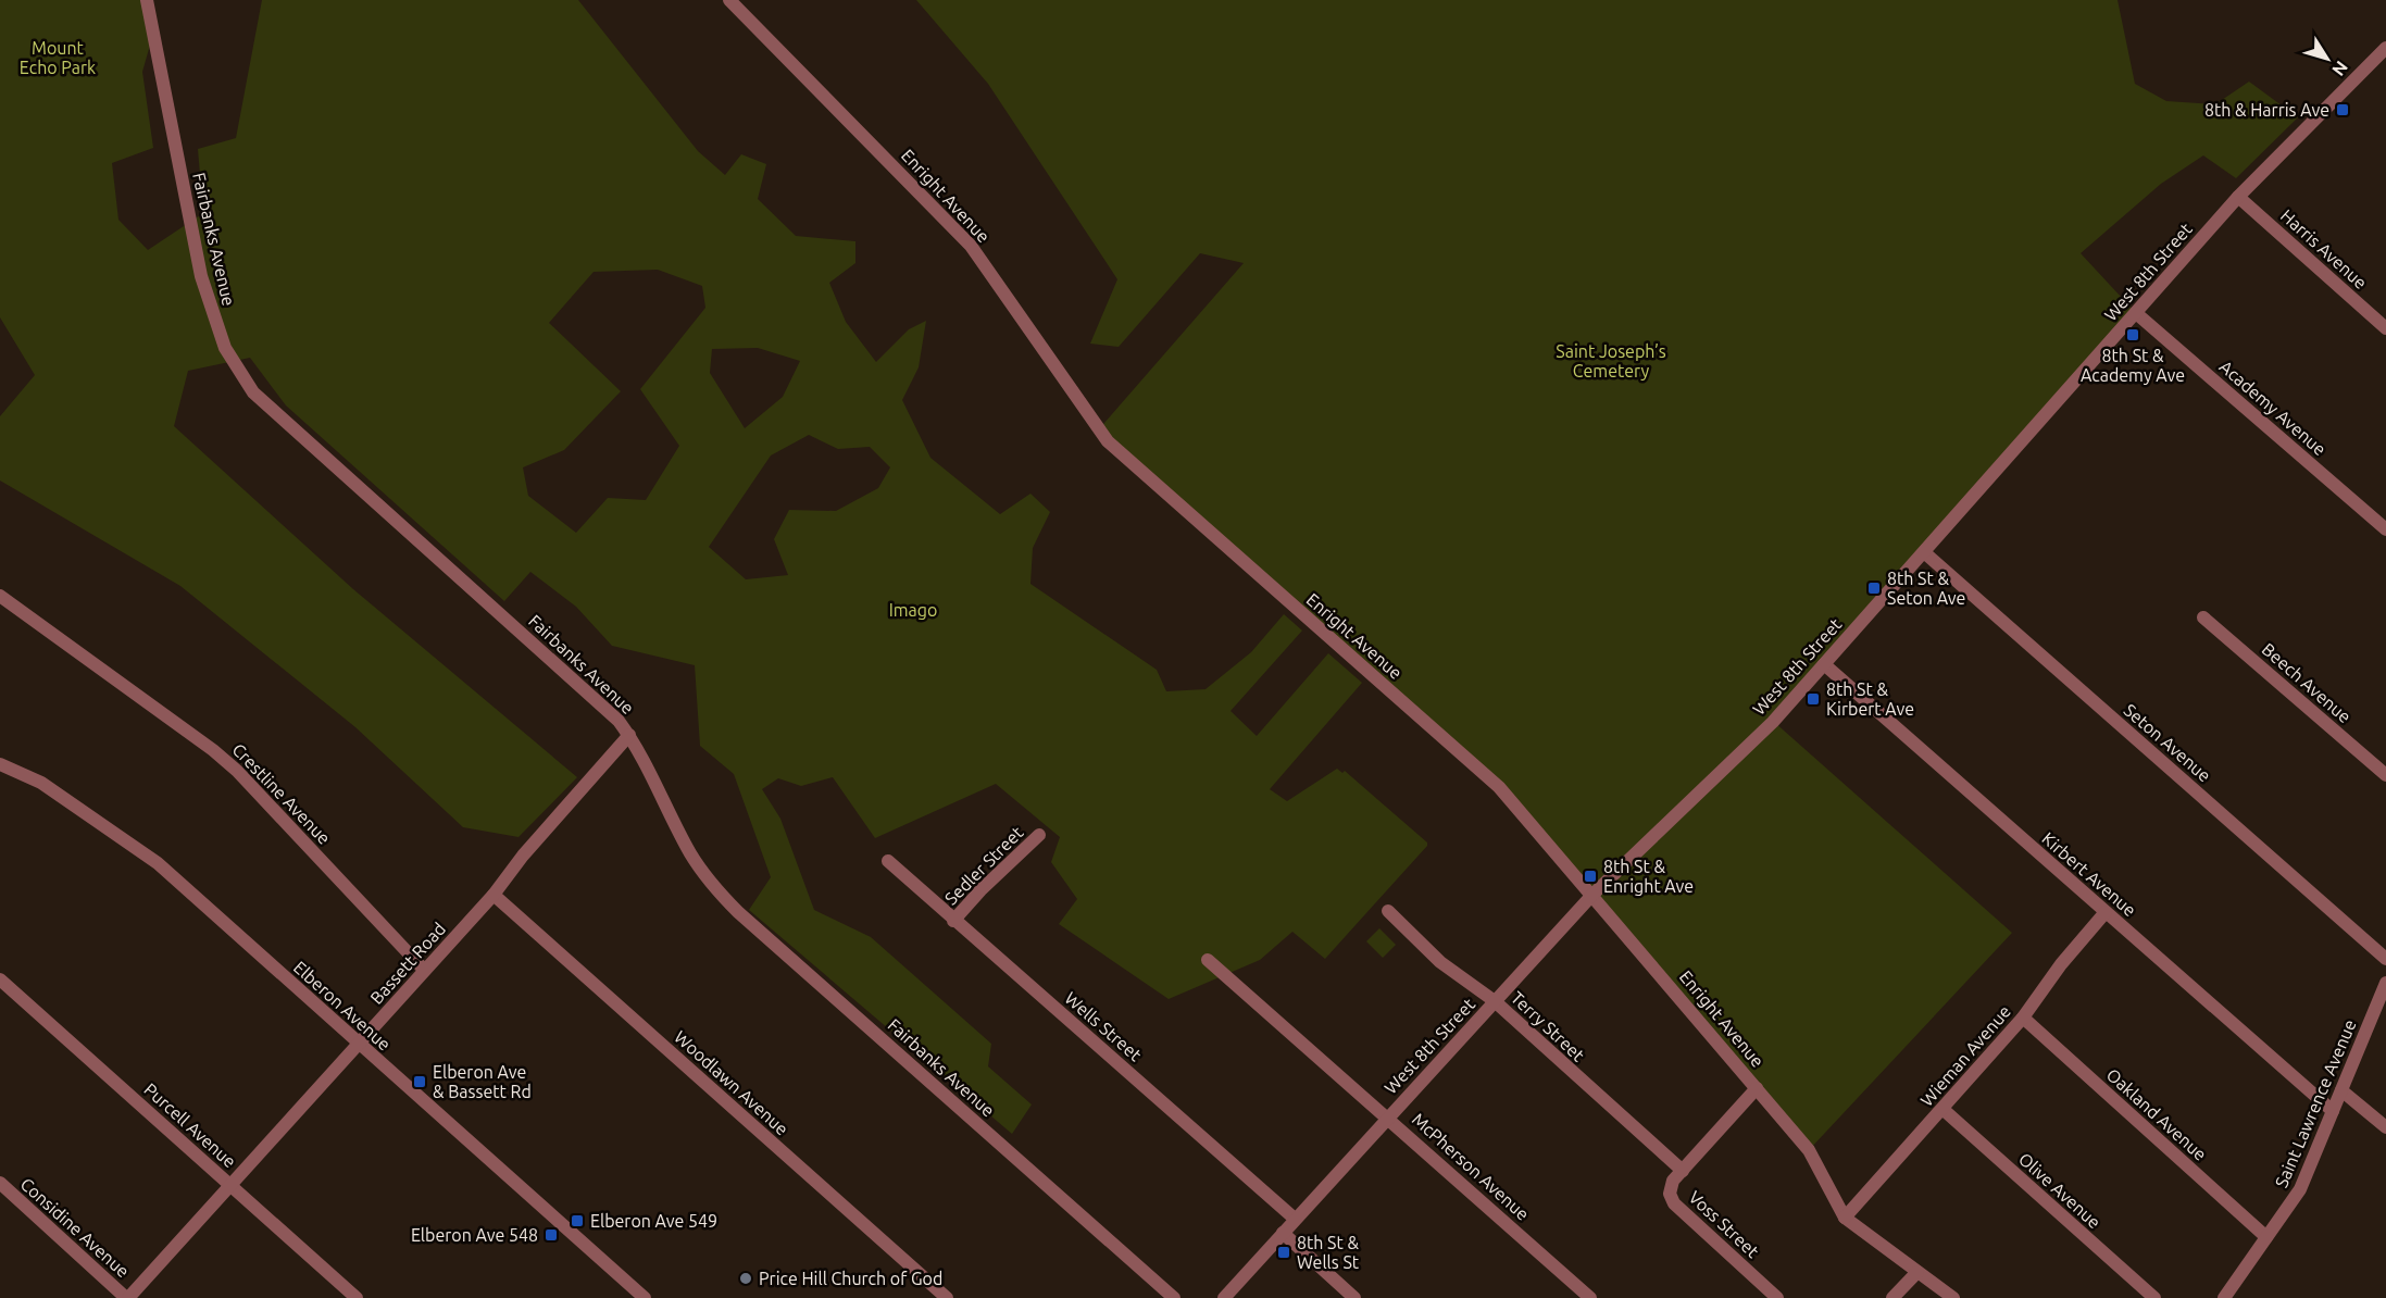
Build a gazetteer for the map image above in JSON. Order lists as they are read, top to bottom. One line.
{"streets":{"street":["Enright Avenue","Fairbanks Avenue","Harris Avenue","West 8th Street","Academy Avenue","Beech Avenue","Seton Avenue","Crestline Avenue","Sedler Street","Kirbert Avenue","Bassett Road","Elberon Avenue","Wells Street","Terry Street","Wieman Avenue","Woodlawn Avenue","Saint Lawrence Avenue","Oakland Avenue","Purcell Avenue","McPherson Avenue","Olive Avenue","Voss Street","Considine Avenue"]},"crossings":[["Enright Avenue","West 8th Street"],["Enright Avenue","Wieman Avenue"],["Fairbanks Avenue","Bassett Road"],["Harris Avenue","West 8th Street"],["West 8th Street","Academy Avenue"],["West 8th Street","Seton Avenue"],["West 8th Street","Kirbert Avenue"],["West 8th Street","Wells Street"],["West 8th Street","Terry Street"],["West 8th Street","McPherson Avenue"],["Crestline Avenue","Bassett Road"],["Sedler Street","Wells Street"],["Kirbert Avenue","Wieman Avenue"],["Kirbert Avenue","Saint Lawrence Avenue"],["Bassett Road","Elberon Avenue"],["Bassett Road","Woodlawn Avenue"],["Bassett Road","Purcell Avenue"],["Bassett Road","Considine Avenue"],["Terry Street","Voss Street"],["Wieman Avenue","Oakland Avenue"],["Wieman Avenue","Olive Avenue"],["Saint Lawrence Avenue","Oakland Avenue"]],"parks":["Mount Echo Park","Saint Joseph’s Cemetery","Imago"],"places":{"transit":["8th & Harris Ave","8th St & Academy Ave","8th St & Seton Ave","8th St & Kirbert Ave","8th St & Enright Ave","Elberon Ave & Bassett Rd","Elberon Ave 549","Elberon Ave 548","8th St & Wells St"],"other":["Price Hill Church of God"]},"north":"bottom right"}
